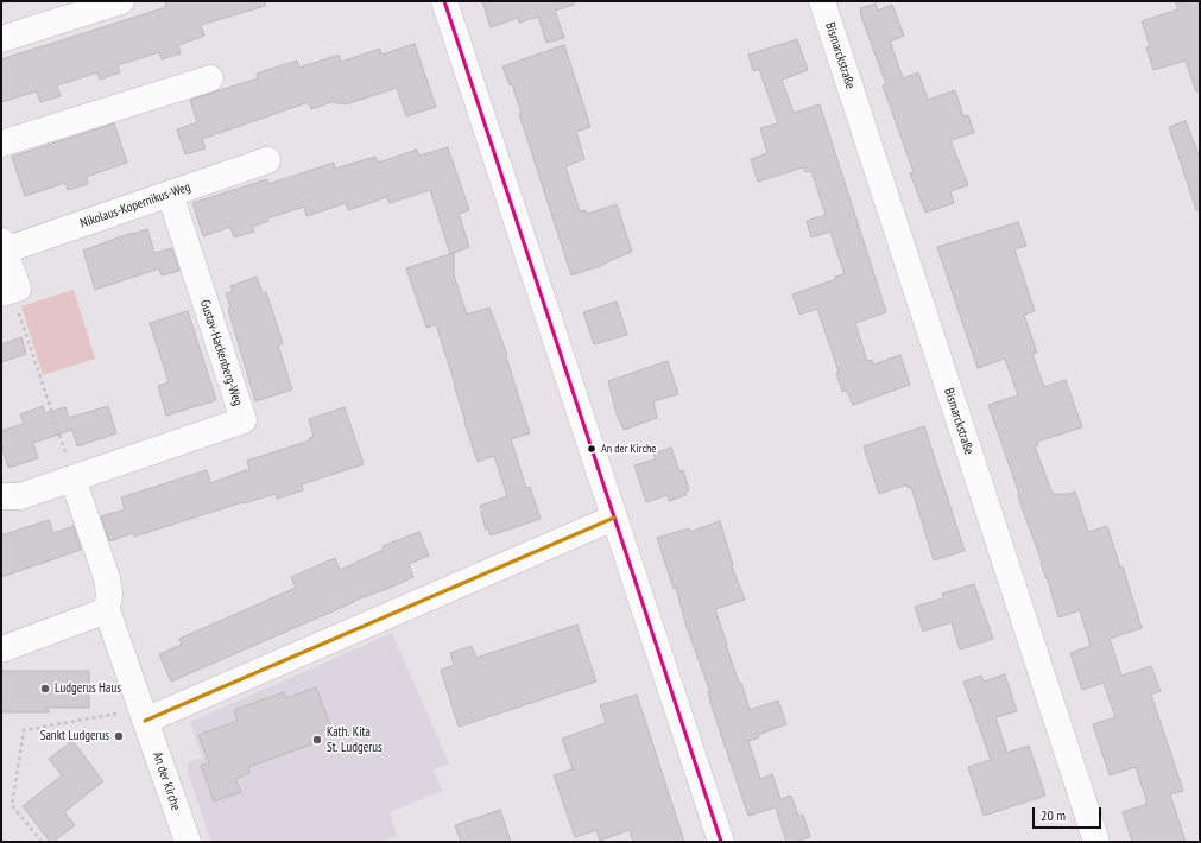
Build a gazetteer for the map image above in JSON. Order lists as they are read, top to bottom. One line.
{"streets":{"street":["Bismarckstraße","Nikolaus-Kopernikus-Weg","Gustav-Hackenberg-Weg","An der Kirche"]},"crossings":[["Nikolaus-Kopernikus-Weg","Gustav-Hackenberg-Weg"]],"places":["An der Kirche","Ludgerus Haus","Sankt Ludgerus","Kath. Kita St. Ludgerus"],"scale_bar":"20 m"}
